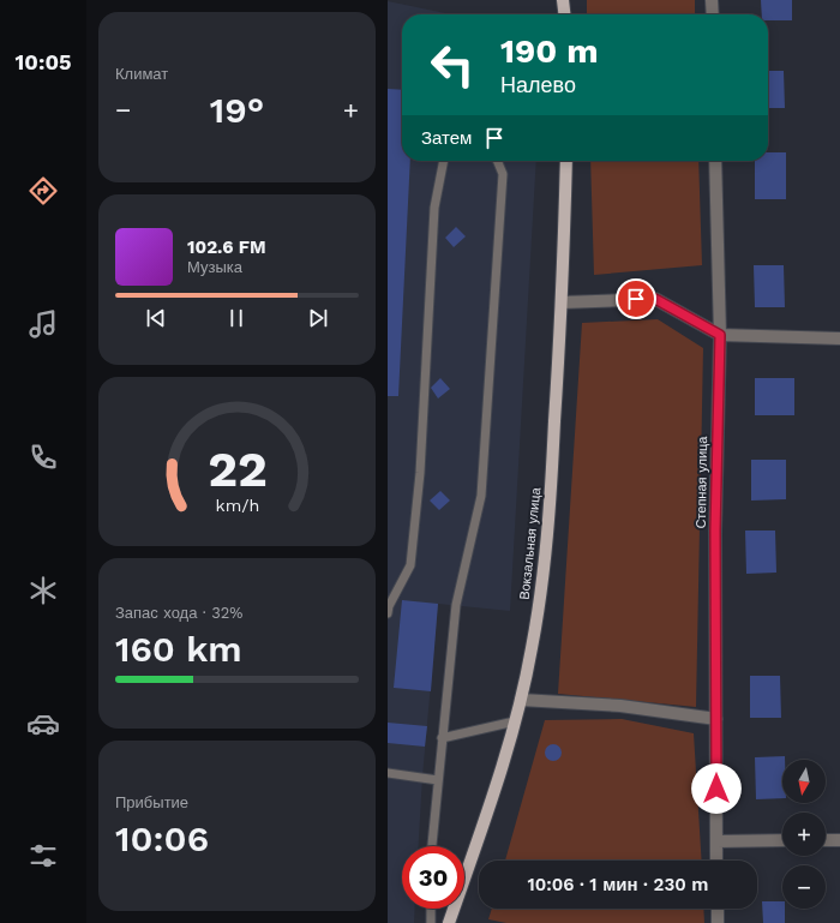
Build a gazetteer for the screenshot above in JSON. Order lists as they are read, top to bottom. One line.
{"streets":{"main road":["Вокзальная улица"],"street":["Степная улица"]},"north":"bottom","page":{"tabs":"10:05","tile":["Климат",["Запас хода · 32%","160 km"],["Прибытие","10:06"]],"turn":["190 m","Налево"],"heat":["−","19°","+"],"then":"Затем","song":["102.6 FM","Музыка"],"map_buttons":["+","−"],"limit":"30","trip":"10:06 · 1 мин · 230 m","gauge":["22","km/h"]}}
